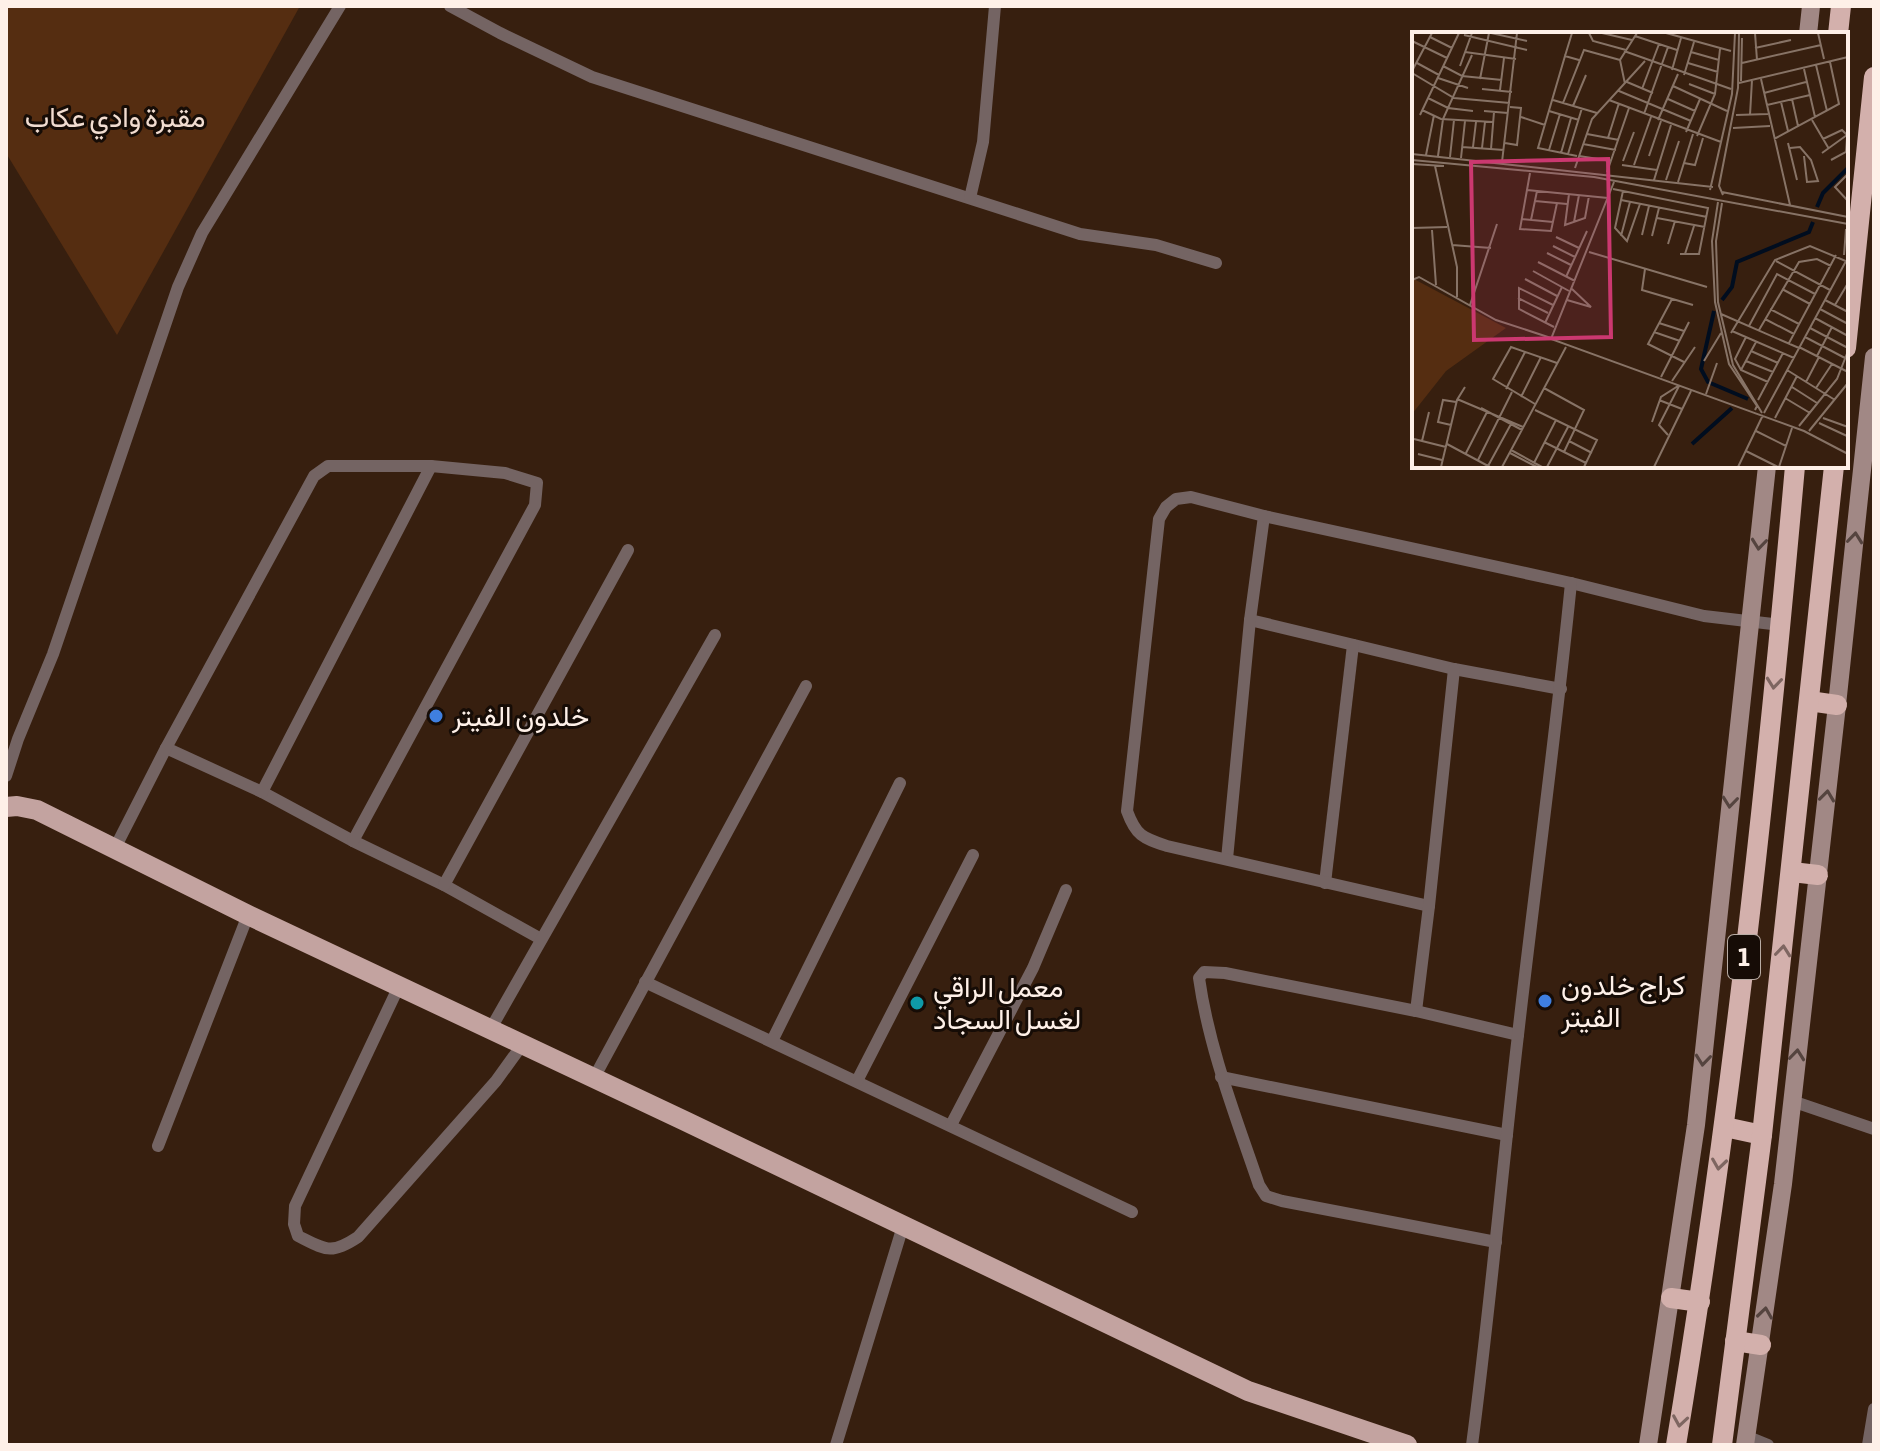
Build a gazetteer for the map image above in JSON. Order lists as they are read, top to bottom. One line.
{"streets":{"highway":["1"]},"parks":["مقبرة وادي عكاب"],"places":["خلدون الفيتر","كراج خلدون الفيتر","معمل الراقي لغسل السجاد"]}
